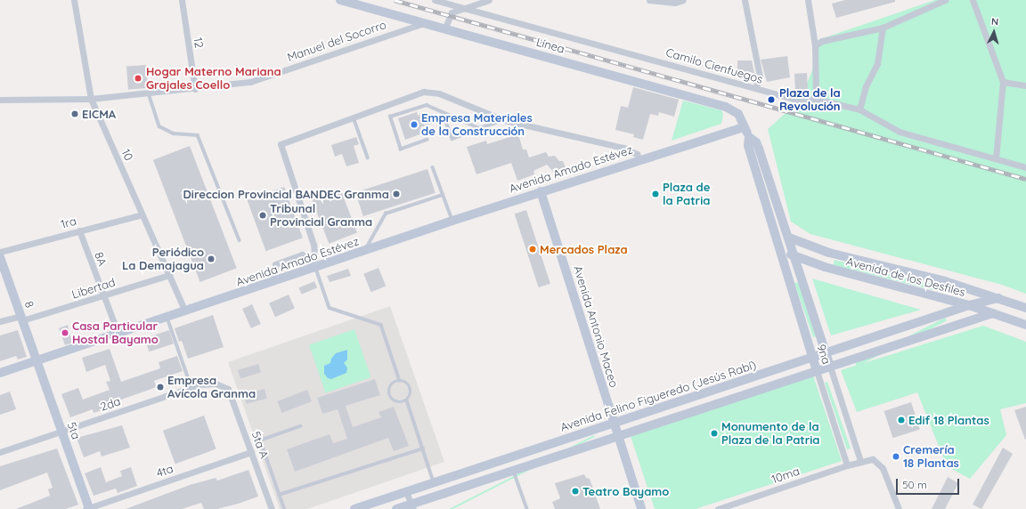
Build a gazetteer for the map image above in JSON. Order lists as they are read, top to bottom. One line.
{"streets":{"main road":["Línea","Avenida Amado Estévez","Avenida de los Desfiles","8","Avenida Antonio Maceo","9na","Avenida Felino Figueredo (Jesús Rabí)","5ta"],"street":["Manuel del Socorro","12","Camilo Cienfuegos","10","1ra","8A","Libertad","2da","5ta A","4ta","10ma"]},"crossings":[["Manuel del Socorro","12"],["Manuel del Socorro","Línea"],["Manuel del Socorro","10"],["Línea","Avenida Amado Estévez"],["Línea","9na"],["10","Avenida Amado Estévez"],["10","1ra"],["10","Libertad"],["Avenida Amado Estévez","8A"],["Avenida Amado Estévez","8"],["Avenida Amado Estévez","Avenida Antonio Maceo"],["Avenida Amado Estévez","5ta"],["1ra","8A"],["8A","Libertad"],["Avenida de los Desfiles","9na"],["Avenida de los Desfiles","Avenida Felino Figueredo (Jesús Rabí)"],["Libertad","8"],["8","5ta"],["Avenida Antonio Maceo","Avenida Felino Figueredo (Jesús Rabí)"],["9na","Avenida Felino Figueredo (Jesús Rabí)"],["9na","10ma"],["2da","5ta"],["2da","5ta A"],["5ta","4ta"],["5ta A","4ta"]],"places":["Hogar Materno Mariana Grajales Coello","Plaza de la Revolución","EICMA","Empresa Materiales de la Construcción","Direccion Provincial BANDEC Granma","Plaza de la Patria","Tribunal Provincial Granma","Mercados Plaza","Periódico La Demajagua","Casa Particular Hostal Bayamo","Empresa Avícola Granma","Edif 18 Plantas","Monumento de la Plaza de la Patria","Cremería 18 Plantas","Teatro Bayamo"],"scale_bar":"50 m","north":"top"}
